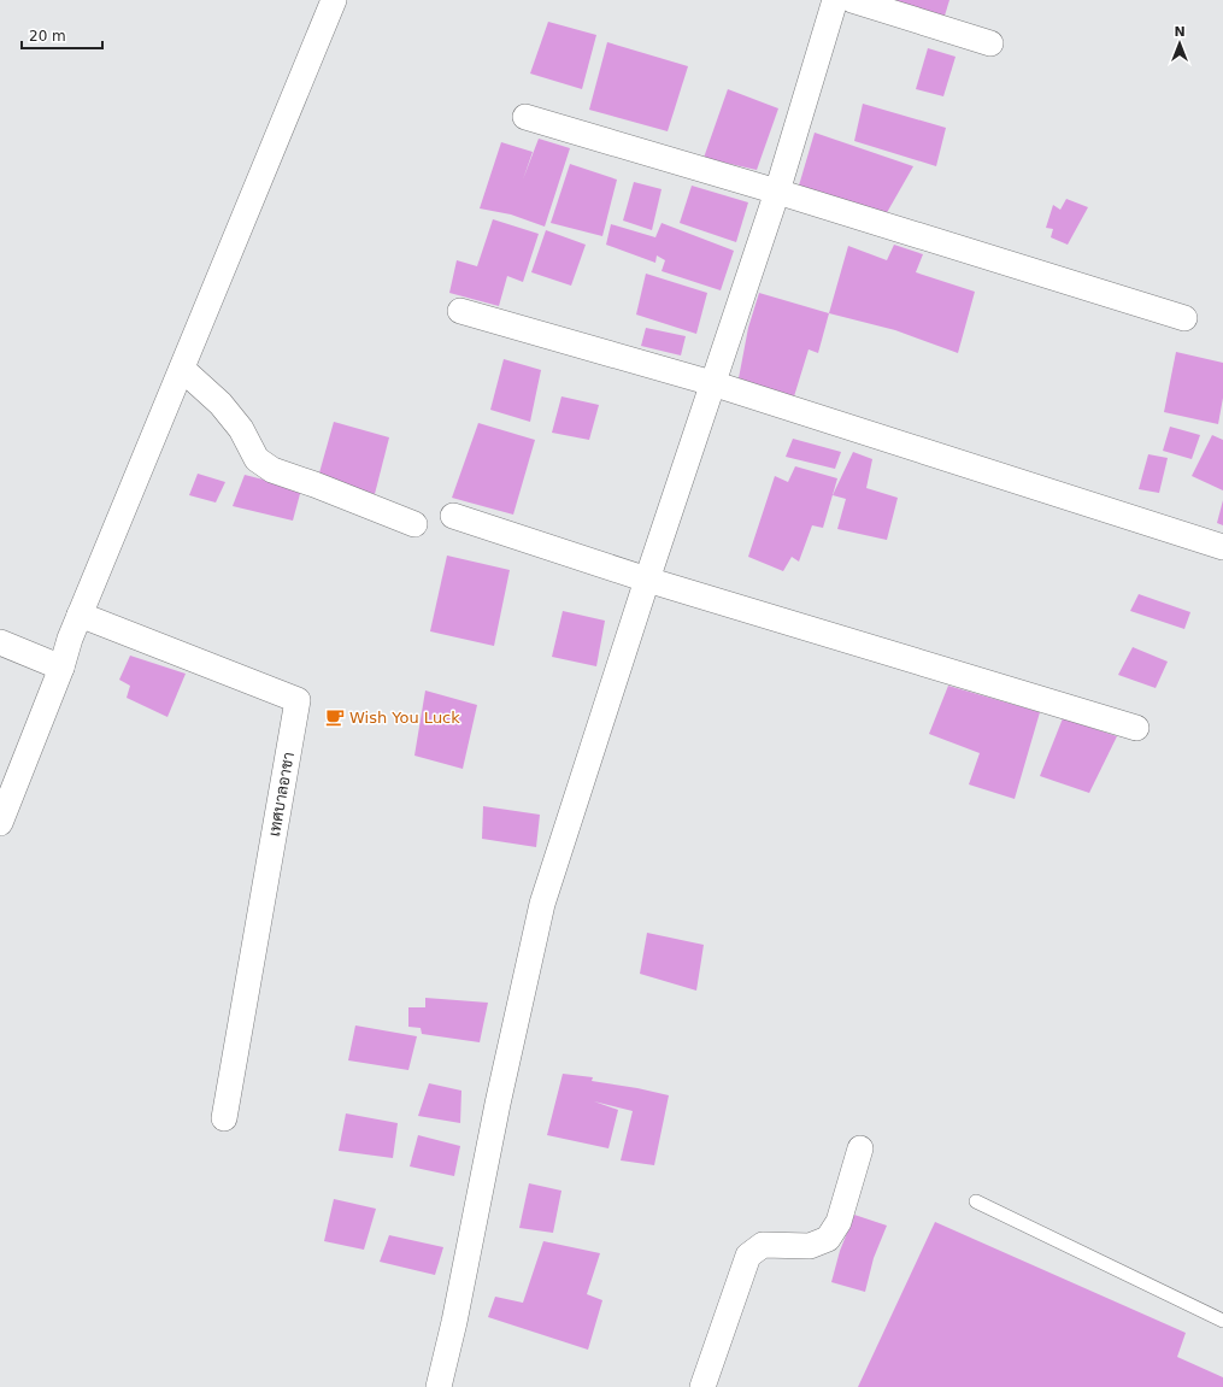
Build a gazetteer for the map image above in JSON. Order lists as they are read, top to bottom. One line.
{"streets":{"street":["เทศบาลอาชา"]},"places":{"cafe":["Wish You Luck"]},"scale_bar":"20 m","north":"top"}
